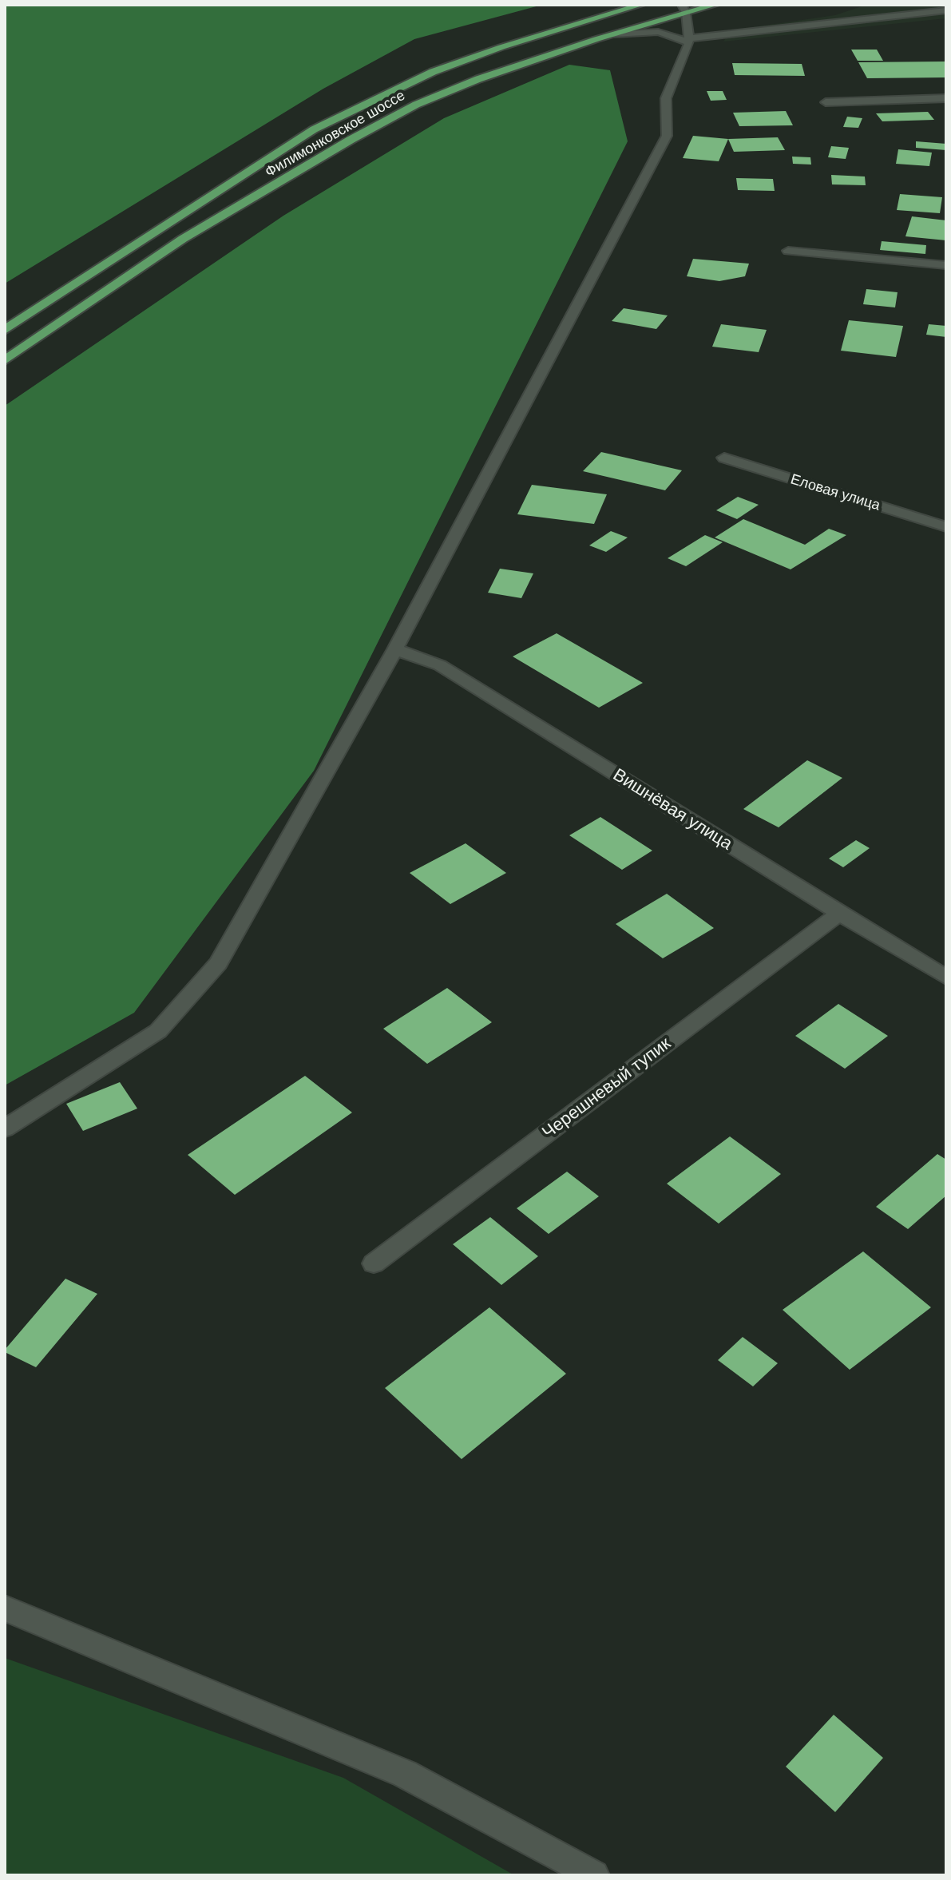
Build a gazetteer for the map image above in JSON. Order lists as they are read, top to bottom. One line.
{"streets":{"main road":["Филимонковское шоссе"],"street":["Еловая улица","Вишнёвая улица","Черешневый тупик"]},"crossings":[["Вишнёвая улица","Черешневый тупик"]]}
